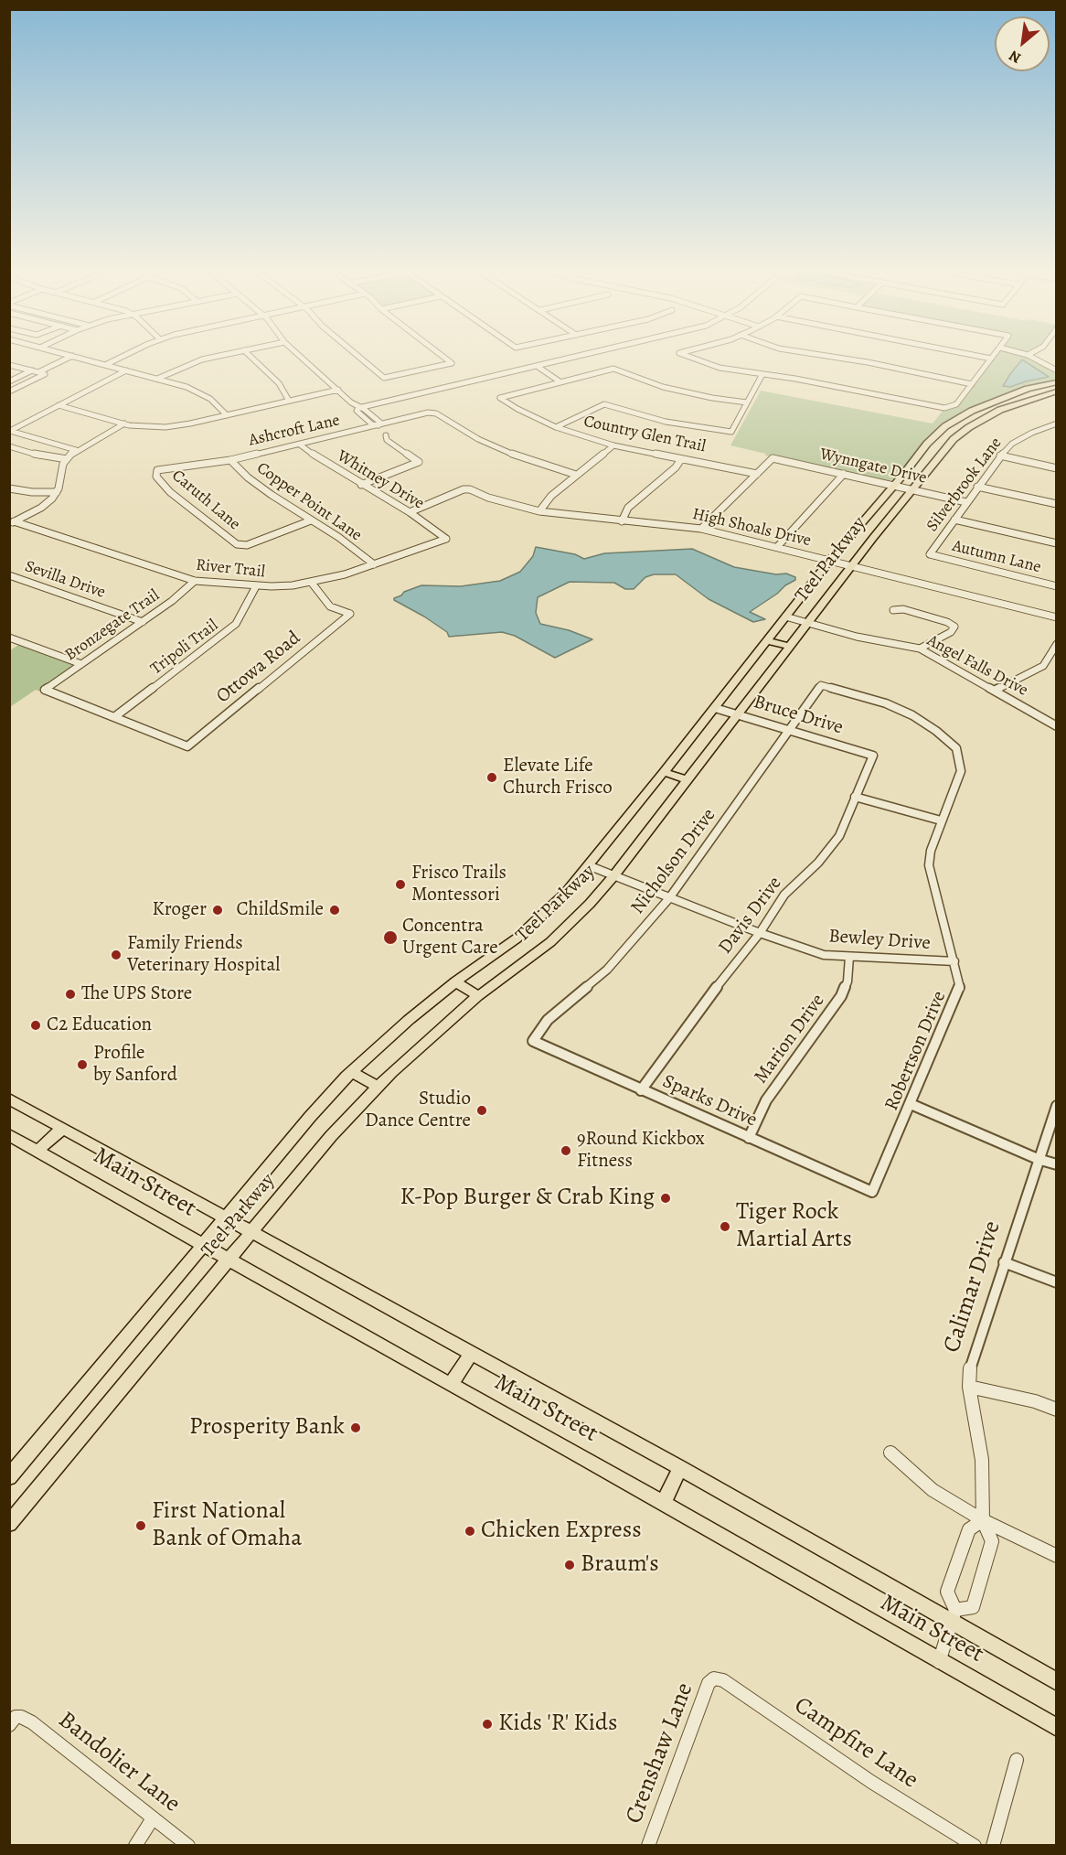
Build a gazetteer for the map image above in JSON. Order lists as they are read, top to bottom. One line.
{"streets":{"main road":["Teel Parkway","Main Street"],"street":["Ashcroft Lane","Country Glen Trail","Wynngate Drive","Whitney Drive","Silverbrook Lane","Caruth Lane","Copper Point Lane","High Shoals Drive","Autumn Lane","River Trail","Sevilla Drive","Bronzegate Trail","Tripoli Trail","Angel Falls Drive","Ottowa Road","Bruce Drive","Nicholson Drive","Davis Drive","Bewley Drive","Marion Drive","Robertson Drive","Sparks Drive","Calimar Drive","Campfire Lane","Crenshaw Lane","Bandolier Lane"]},"crossings":[["Ashcroft Lane","Whitney Drive"],["Ashcroft Lane","Caruth Lane"],["Ashcroft Lane","Copper Point Lane"],["Country Glen Trail","Wynngate Drive"],["Wynngate Drive","Silverbrook Lane"],["Wynngate Drive","Teel Parkway"],["Whitney Drive","High Shoals Drive"],["Whitney Drive","River Trail"],["Silverbrook Lane","Autumn Lane"],["Caruth Lane","Copper Point Lane"],["Copper Point Lane","River Trail"],["High Shoals Drive","Teel Parkway"],["Teel Parkway","Angel Falls Drive"],["Teel Parkway","Bruce Drive"],["Teel Parkway","Bewley Drive"],["Teel Parkway","Main Street"],["River Trail","Bronzegate Trail"],["River Trail","Tripoli Trail"],["River Trail","Ottowa Road"],["Sevilla Drive","Bronzegate Trail"],["Bronzegate Trail","Tripoli Trail"],["Bronzegate Trail","Ottowa Road"],["Tripoli Trail","Ottowa Road"],["Bruce Drive","Nicholson Drive"],["Bruce Drive","Davis Drive"],["Nicholson Drive","Bewley Drive"],["Nicholson Drive","Robertson Drive"],["Nicholson Drive","Sparks Drive"],["Davis Drive","Bewley Drive"],["Davis Drive","Sparks Drive"],["Bewley Drive","Marion Drive"],["Bewley Drive","Robertson Drive"],["Marion Drive","Sparks Drive"],["Robertson Drive","Sparks Drive"],["Main Street","Calimar Drive"],["Campfire Lane","Crenshaw Lane"]],"places":["Elevate Life Church Frisco","Frisco Trails Montessori","Kroger","ChildSmile","Concentra Urgent Care","Family Friends Veterinary Hospital","The UPS Store","C2 Education","Profile by Sanford","Studio Dance Centre","9Round Kickbox Fitness","K-Pop Burger & Crab King","Tiger Rock Martial Arts","Prosperity Bank","First National Bank of Omaha","Chicken Express","Braum's","Kids 'R' Kids"],"north":"bottom left"}
